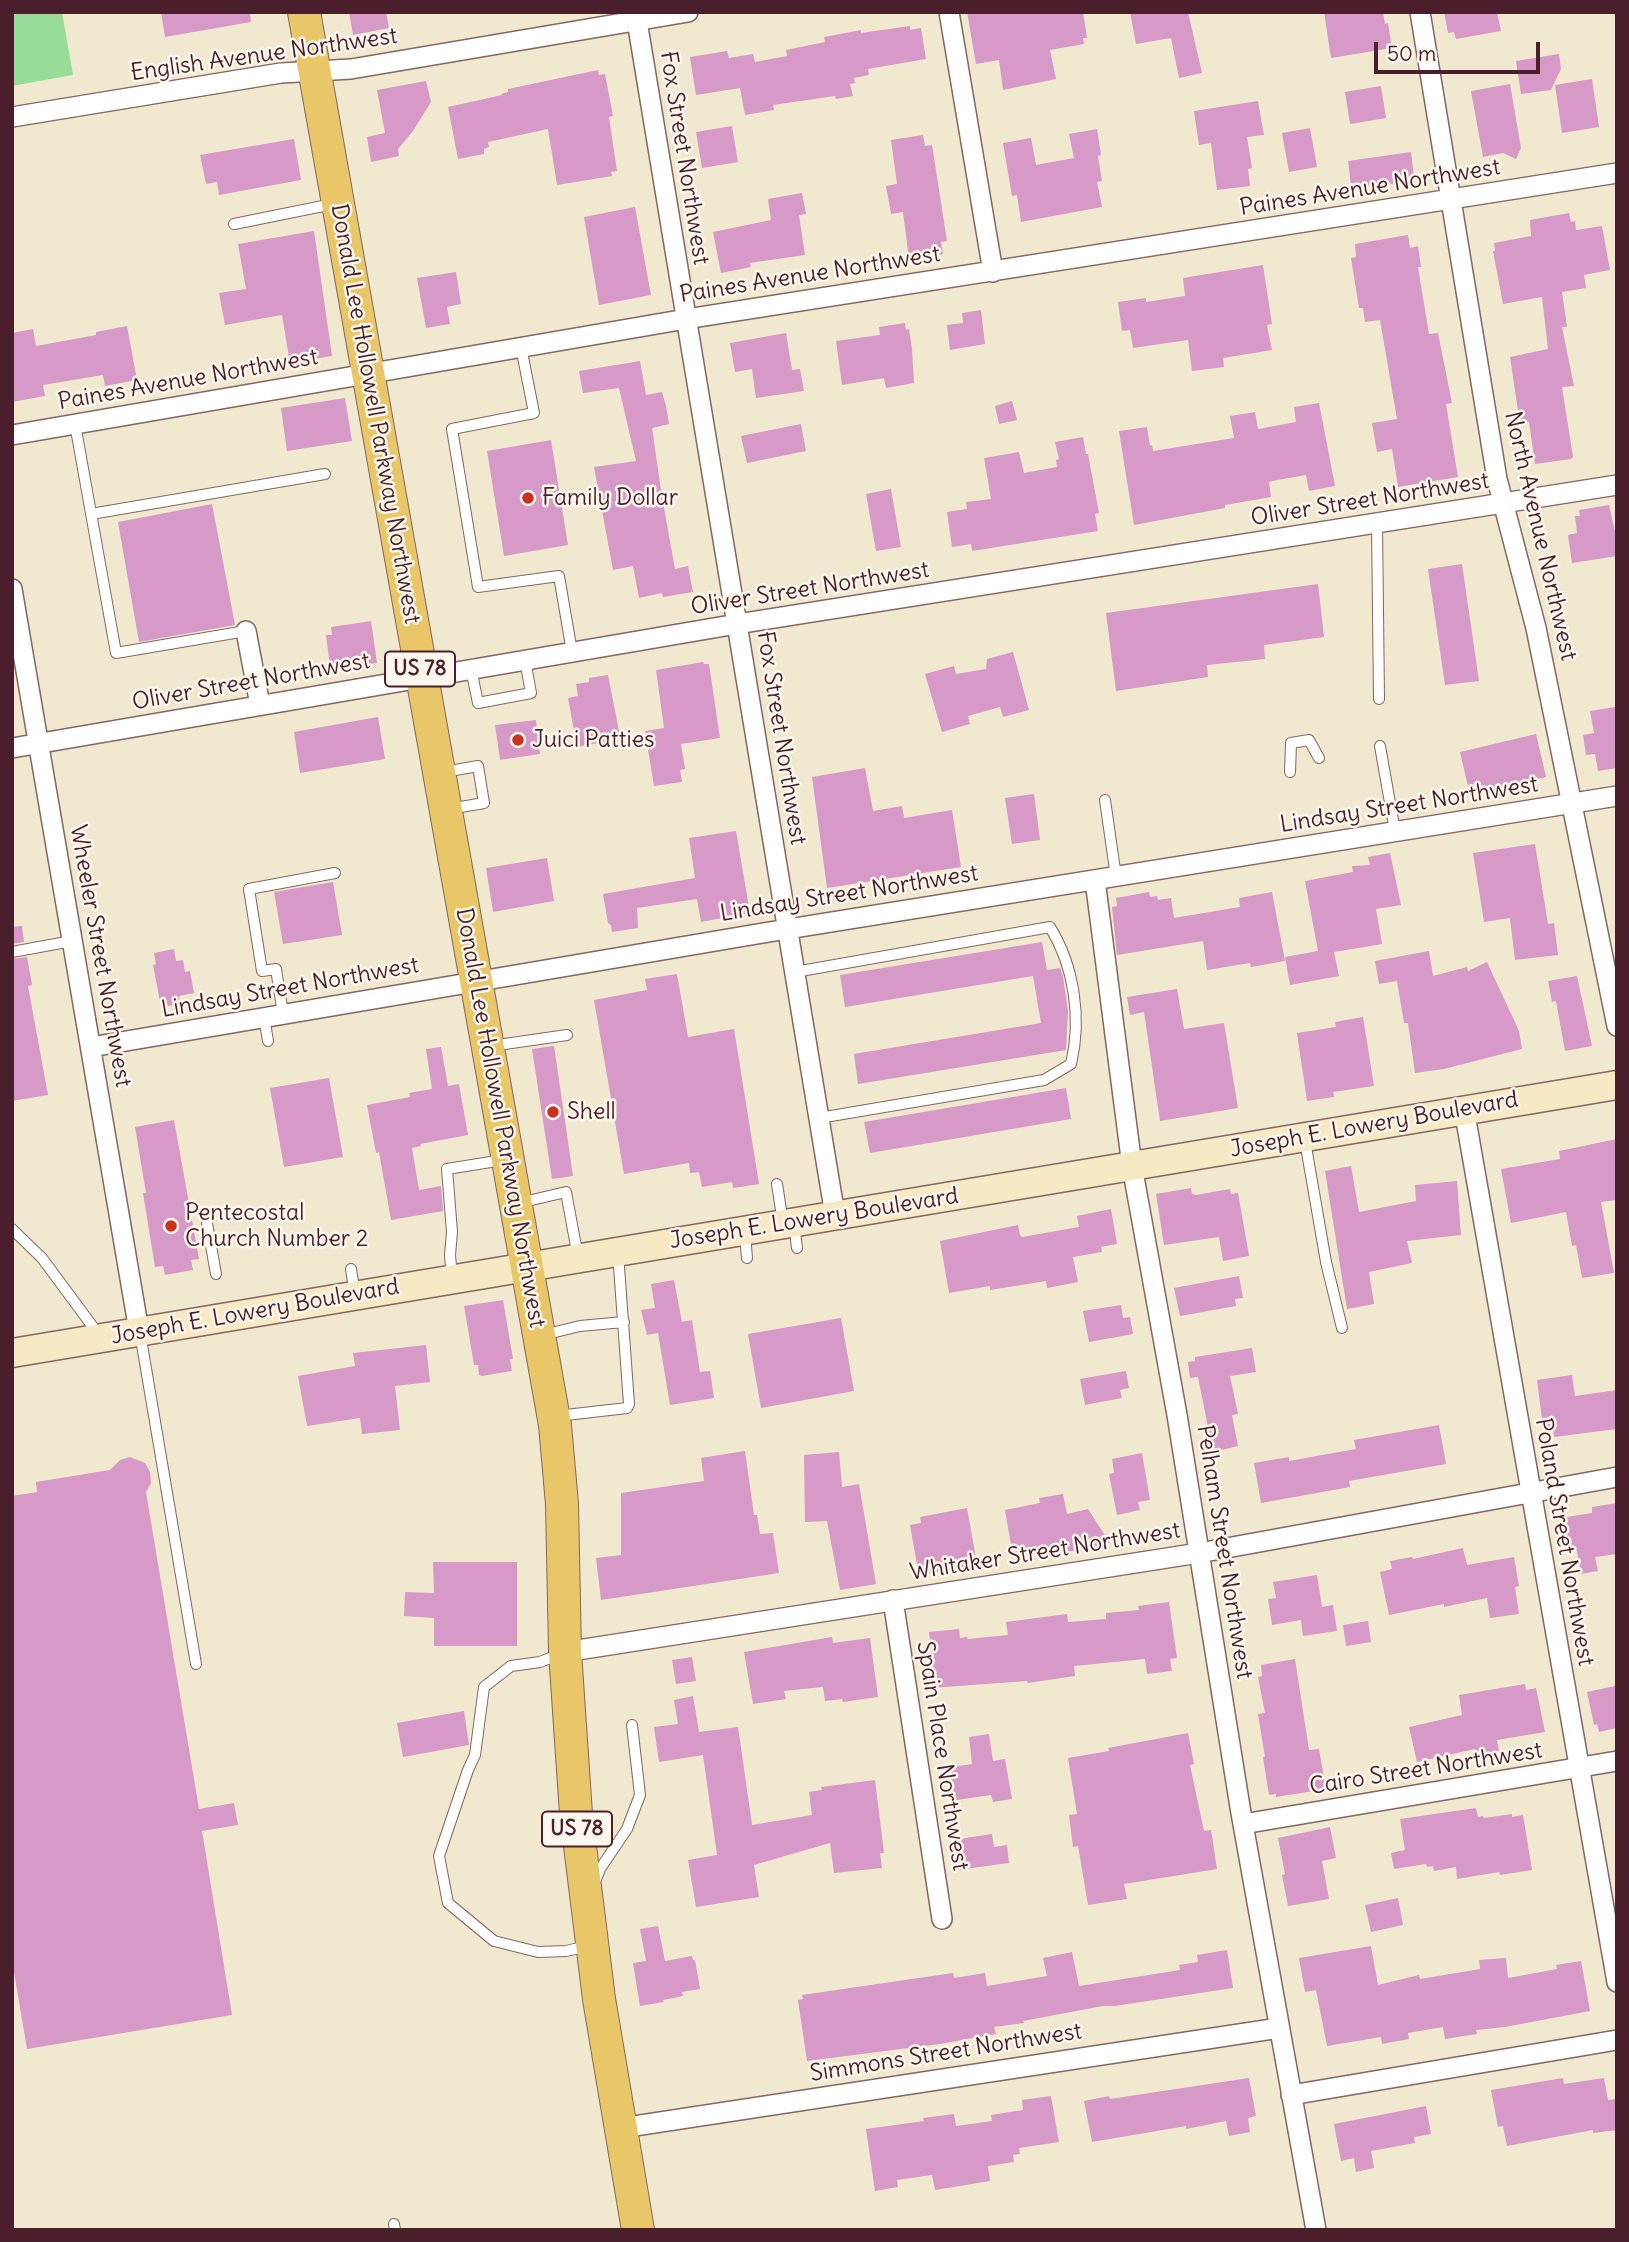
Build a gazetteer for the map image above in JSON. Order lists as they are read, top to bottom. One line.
{"streets":{"main road":["Donald Lee Hollowell Parkway Northwest","US 78","Joseph E. Lowery Boulevard"],"street":["English Avenue Northwest","Fox Street Northwest","Paines Avenue Northwest","Oliver Street Northwest","North Avenue Northwest","Lindsay Street Northwest","Wheeler Street Northwest","Poland Street Northwest","Whitaker Street Northwest","Pelham Street Northwest","Spain Place Northwest","Cairo Street Northwest","Simmons Street Northwest"]},"crossings":[["English Avenue Northwest","Fox Street Northwest"],["English Avenue Northwest","Donald Lee Hollowell Parkway Northwest"],["Fox Street Northwest","Paines Avenue Northwest"],["Fox Street Northwest","Oliver Street Northwest"],["Fox Street Northwest","Lindsay Street Northwest"],["Fox Street Northwest","Joseph E. Lowery Boulevard"],["Paines Avenue Northwest","Donald Lee Hollowell Parkway Northwest"],["Paines Avenue Northwest","North Avenue Northwest"],["Donald Lee Hollowell Parkway Northwest","Oliver Street Northwest"],["Donald Lee Hollowell Parkway Northwest","Lindsay Street Northwest"],["Donald Lee Hollowell Parkway Northwest","Joseph E. Lowery Boulevard"],["Donald Lee Hollowell Parkway Northwest","Whitaker Street Northwest"],["Donald Lee Hollowell Parkway Northwest","Simmons Street Northwest"],["Oliver Street Northwest","North Avenue Northwest"],["Oliver Street Northwest","Wheeler Street Northwest"],["North Avenue Northwest","Lindsay Street Northwest"],["Lindsay Street Northwest","Wheeler Street Northwest"],["Lindsay Street Northwest","Pelham Street Northwest"],["Wheeler Street Northwest","Joseph E. Lowery Boulevard"],["Joseph E. Lowery Boulevard","Poland Street Northwest"],["Joseph E. Lowery Boulevard","Pelham Street Northwest"],["Poland Street Northwest","Whitaker Street Northwest"],["Poland Street Northwest","Cairo Street Northwest"],["Whitaker Street Northwest","Pelham Street Northwest"],["Whitaker Street Northwest","Spain Place Northwest"],["Pelham Street Northwest","Cairo Street Northwest"],["Pelham Street Northwest","Simmons Street Northwest"]],"places":["Family Dollar","Juici Patties","Shell","Pentecostal Church Number 2"],"scale_bar":"50 m"}
